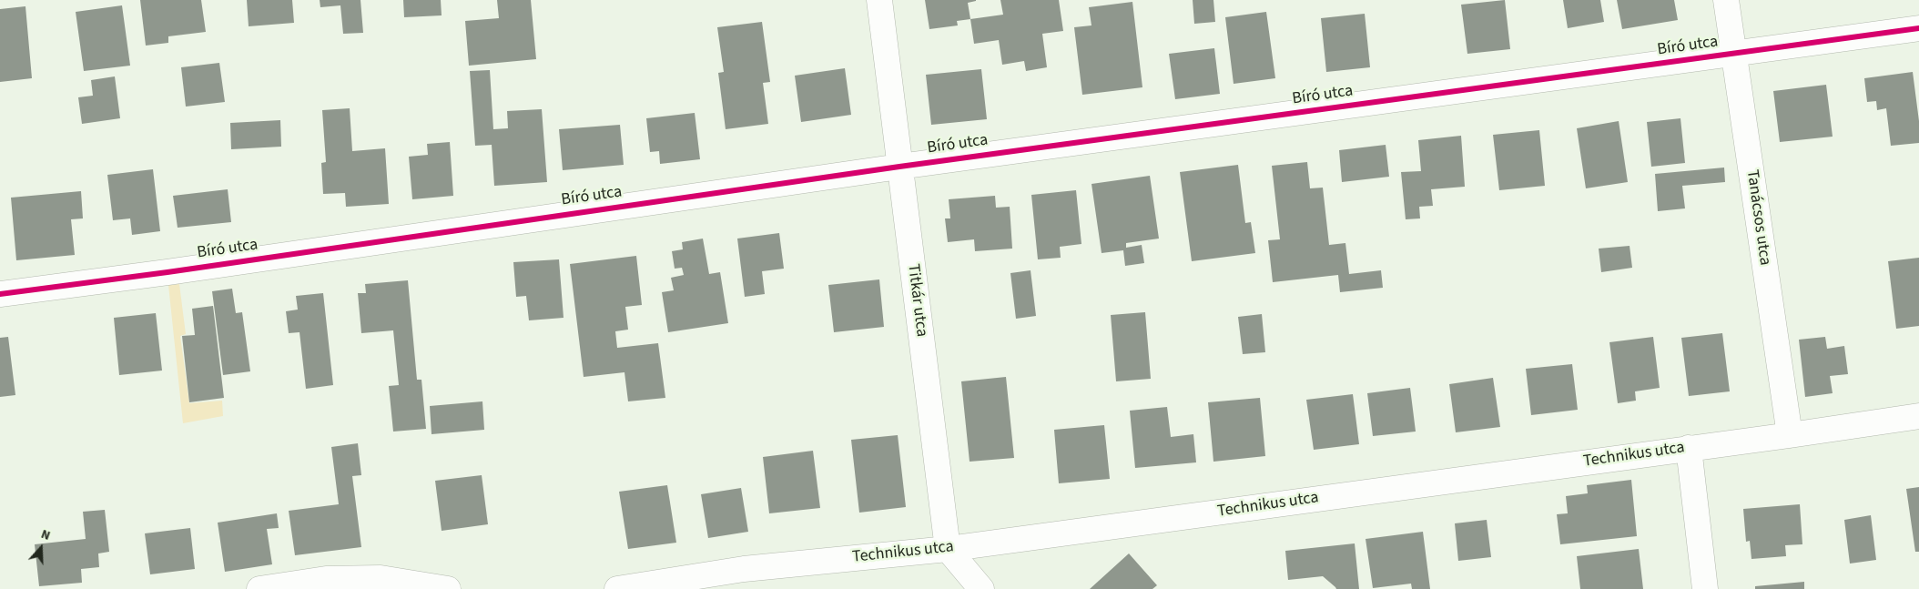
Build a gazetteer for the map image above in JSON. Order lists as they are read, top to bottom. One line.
{"streets":{"street":["Bíró utca","Tanácsos utca","Titkár utca","Technikus utca"]},"crossings":[["Bíró utca","Tanácsos utca"],["Bíró utca","Titkár utca"],["Tanácsos utca","Technikus utca"],["Titkár utca","Technikus utca"]],"north":"top"}
